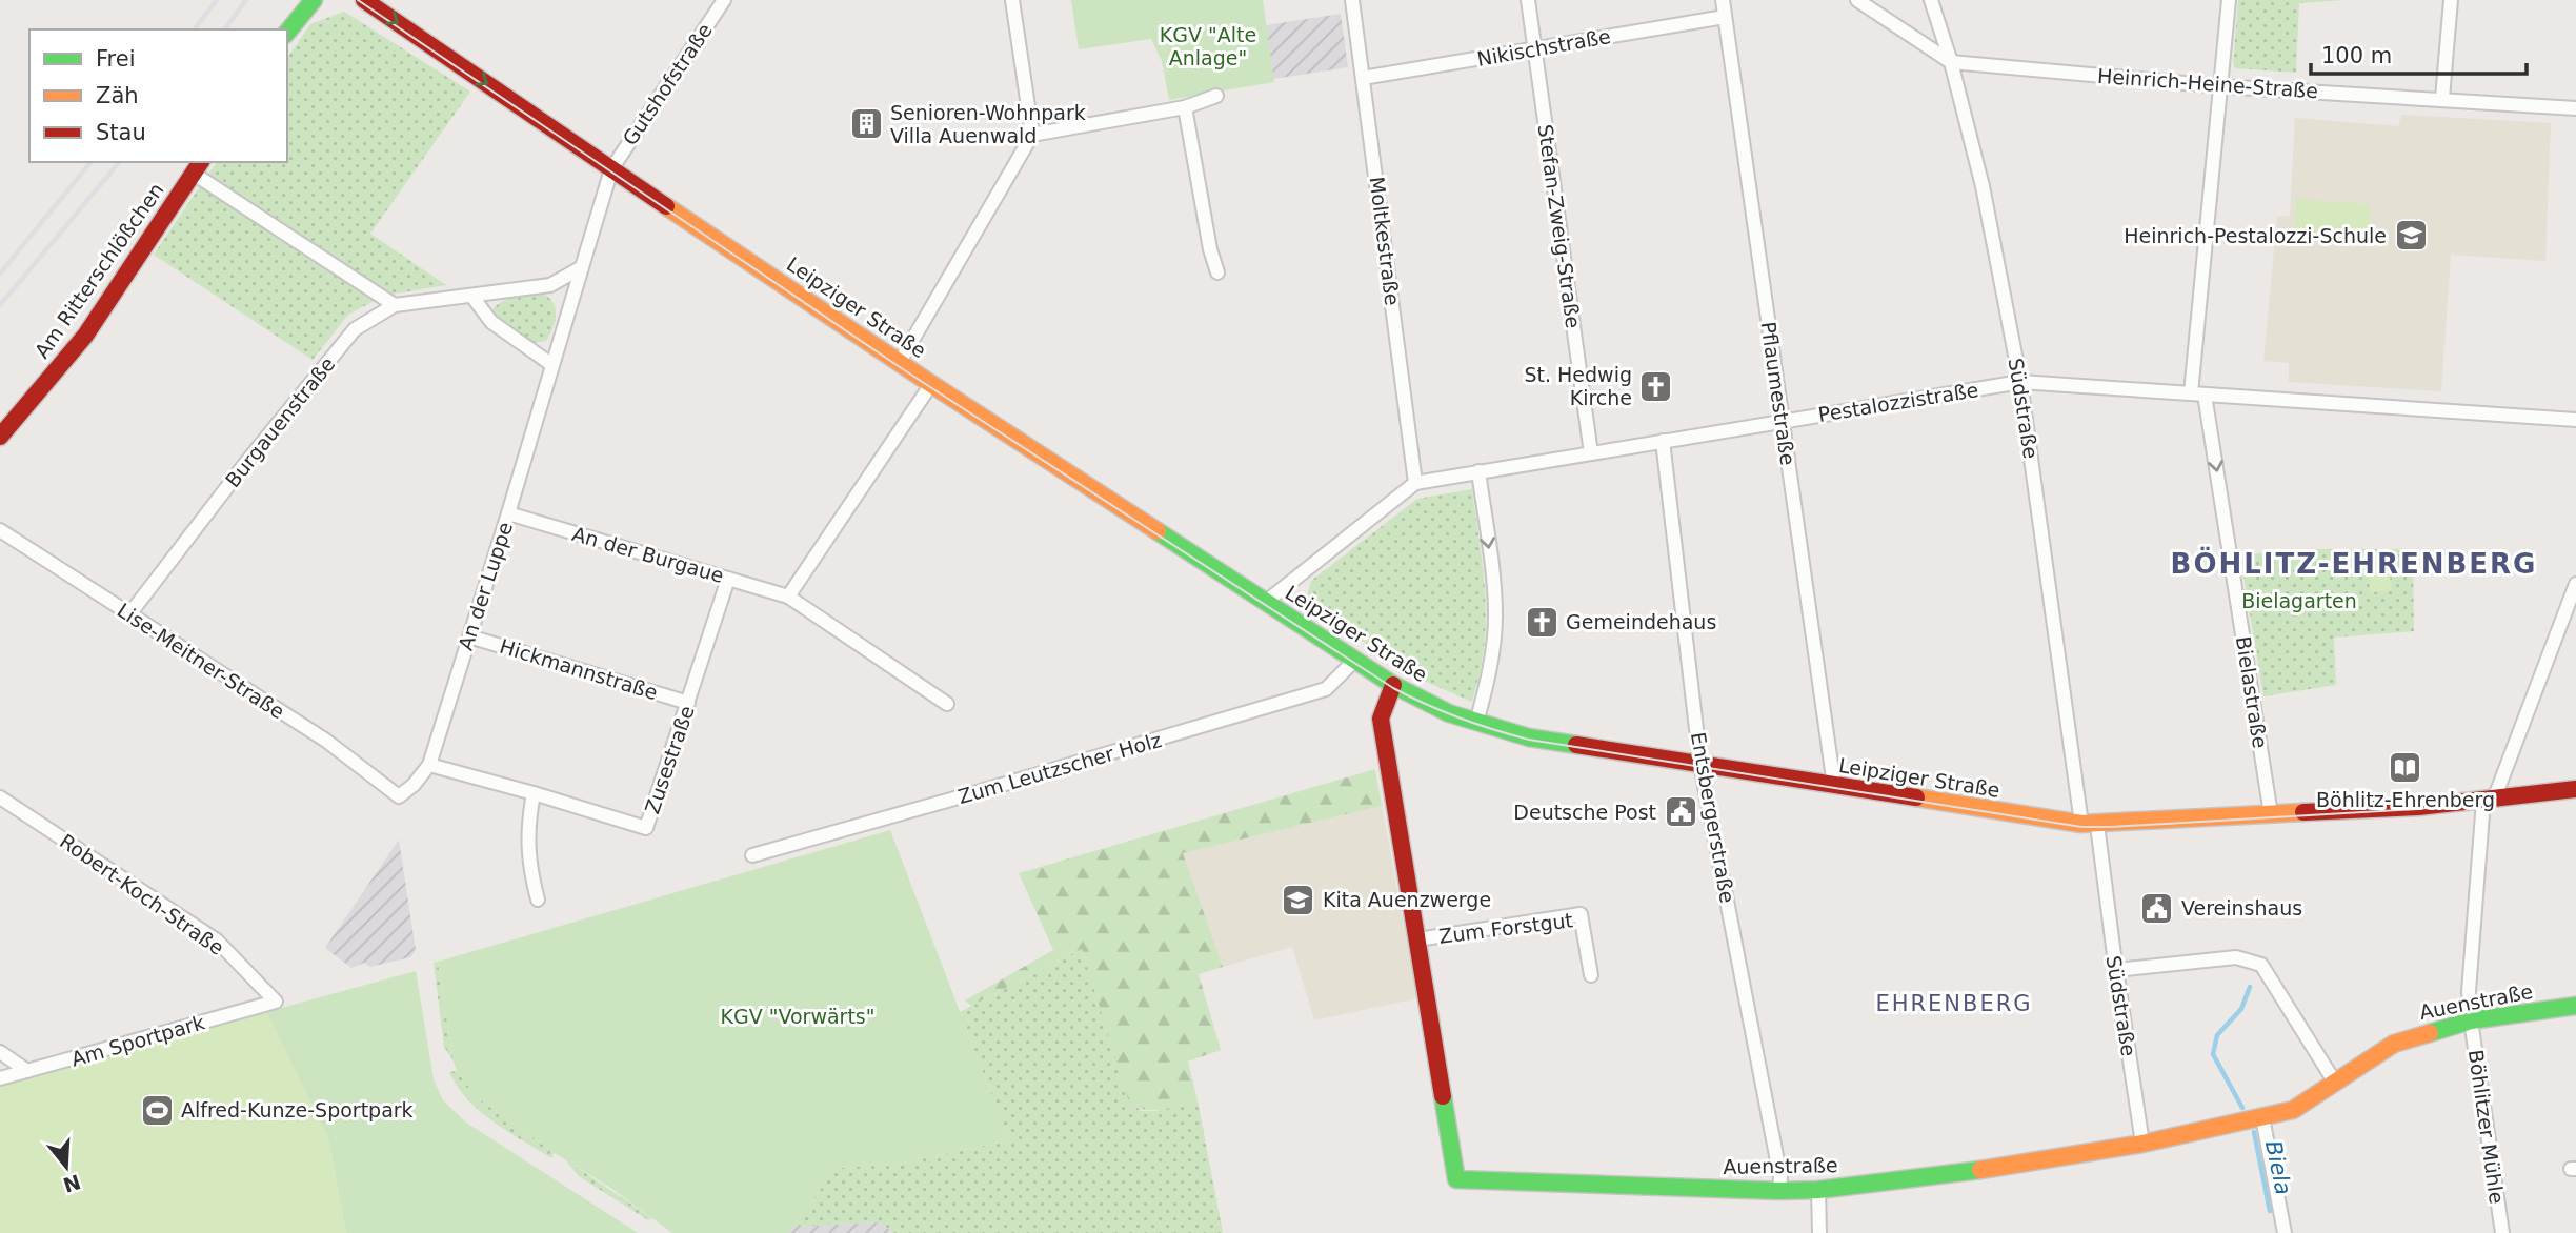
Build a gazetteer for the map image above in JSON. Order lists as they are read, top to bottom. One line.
{"streets":{"street":["Nikischstraße","Heinrich-Heine-Straße","Gutshofstraße","Stefan-Zweig-Straße","Moltkestraße","Am Ritterschlößchen","Leipziger Straße","Pflaumestraße","Pestalozzistraße","Südstraße","Burgauenstraße","An der Burgaue","An der Luppe","Lise-Meitner-Straße","Hickmannstraße","Bielastraße","Zusestraße","Zum Leutzscher Holz","Entsbergerstraße","Robert-Koch-Straße","Zum Forstgut","Auenstraße","Am Sportpark","Böhlitzer Mühle"]},"crossings":[["Nikischstraße","Stefan-Zweig-Straße"],["Nikischstraße","Moltkestraße"],["Nikischstraße","Pflaumestraße"],["Heinrich-Heine-Straße","Südstraße"],["Heinrich-Heine-Straße","Bielastraße"],["Gutshofstraße","Leipziger Straße"],["Stefan-Zweig-Straße","Pestalozzistraße"],["Moltkestraße","Pestalozzistraße"],["Leipziger Straße","Pflaumestraße"],["Leipziger Straße","Pestalozzistraße"],["Leipziger Straße","Südstraße"],["Leipziger Straße","Bielastraße"],["Leipziger Straße","Zum Leutzscher Holz"],["Leipziger Straße","Entsbergerstraße"],["Leipziger Straße","Auenstraße"],["Leipziger Straße","Böhlitzer Mühle"],["Pflaumestraße","Pestalozzistraße"],["Pestalozzistraße","Südstraße"],["Pestalozzistraße","Bielastraße"],["Pestalozzistraße","Entsbergerstraße"],["Südstraße","Auenstraße"],["Burgauenstraße","Lise-Meitner-Straße"],["An der Burgaue","An der Luppe"],["An der Burgaue","Zusestraße"],["An der Luppe","Lise-Meitner-Straße"],["An der Luppe","Hickmannstraße"],["An der Luppe","Zusestraße"],["Hickmannstraße","Zusestraße"],["Entsbergerstraße","Auenstraße"],["Robert-Koch-Straße","Am Sportpark"],["Zum Forstgut","Auenstraße"],["Auenstraße","Böhlitzer Mühle"]],"one_way":["Bielastraße"],"districts":["BÖHLITZ-EHRENBERG","EHRENBERG"],"water":["Biela"],"parks":["KGV \"Alte Anlage\"","Bielagarten","KGV \"Vorwärts\""],"places":{"building":["Senioren-Wohnpark Villa Auenwald"],"school or university":["Heinrich-Pestalozzi-Schule","Kita Auenzwerge"],"church":["St. Hedwig Kirche","Gemeindehaus"],"library":["Böhlitz-Ehrenberg"],"public building":["Deutsche Post","Vereinshaus"],"sports":["Alfred-Kunze-Sportpark"]},"legend":["Frei","Zäh","Stau"],"scale_bar":"100 m","north":"bottom"}
